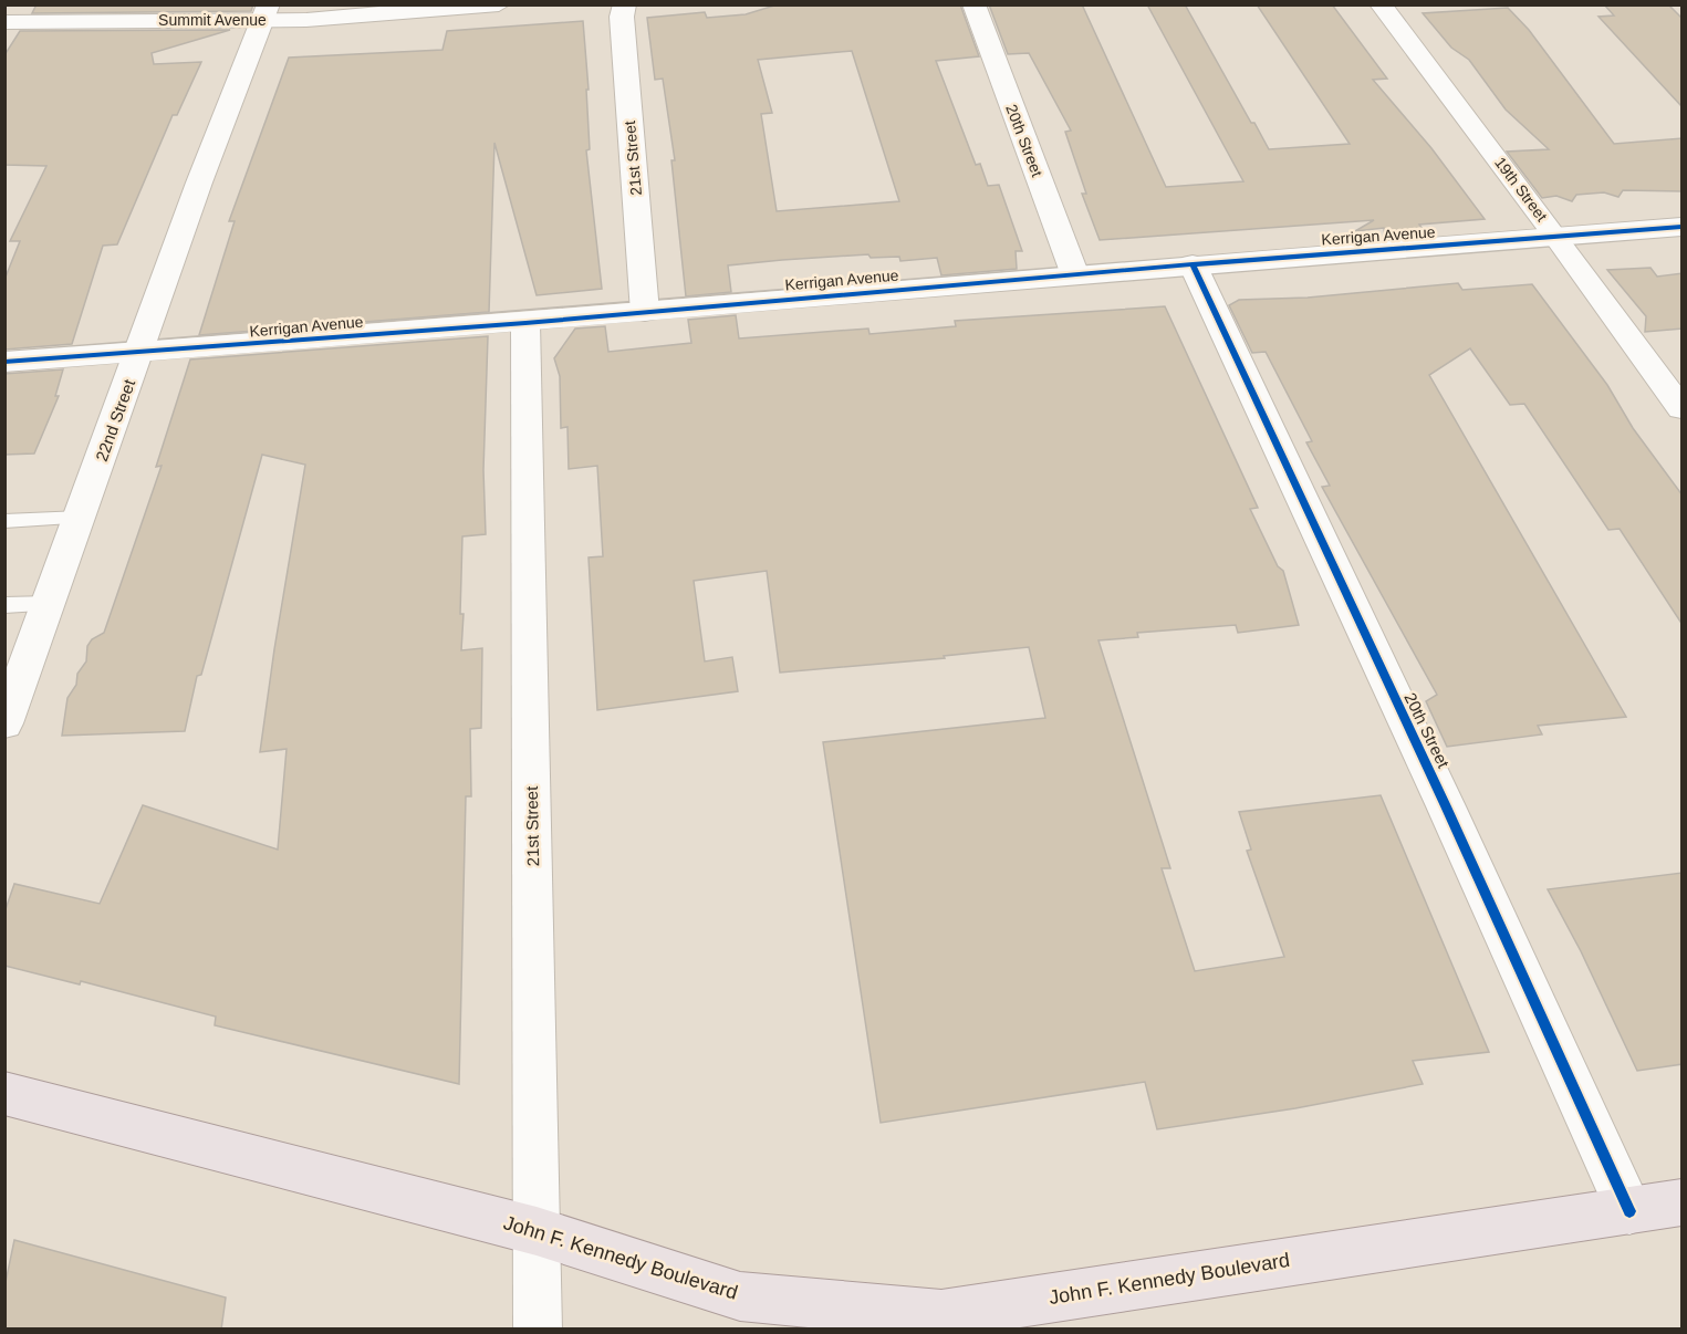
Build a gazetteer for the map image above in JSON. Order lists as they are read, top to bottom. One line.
{"streets":{"main road":["John F. Kennedy Boulevard"],"street":["Summit Avenue","20th Street","21st Street","19th Street","Kerrigan Avenue","22nd Street"]},"crossings":[["Summit Avenue","22nd Street"],["20th Street","Kerrigan Avenue"],["20th Street","John F. Kennedy Boulevard"],["21st Street","Kerrigan Avenue"],["21st Street","John F. Kennedy Boulevard"],["19th Street","Kerrigan Avenue"],["Kerrigan Avenue","22nd Street"]]}
